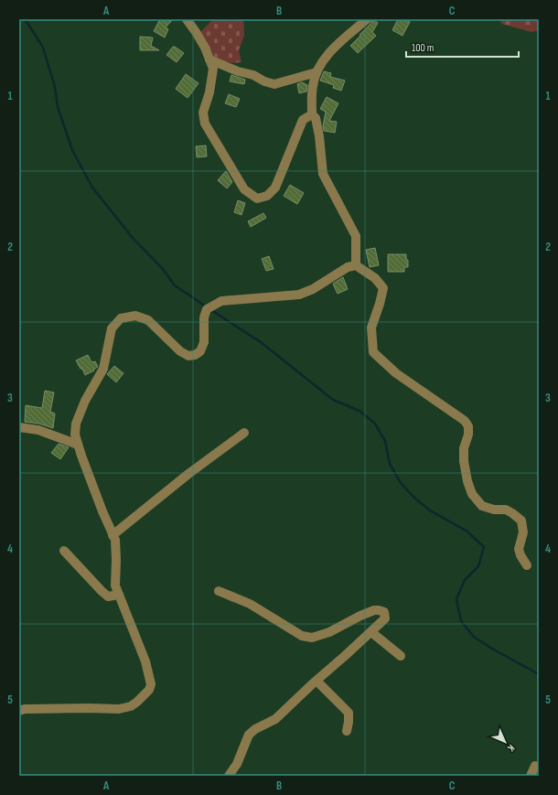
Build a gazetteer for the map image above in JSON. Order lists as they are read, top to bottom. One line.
{"scale_bar":"100 m","north":"bottom right","grid":{"columns":["A","B","C"],"rows":["1","2","3","4","5"]}}
